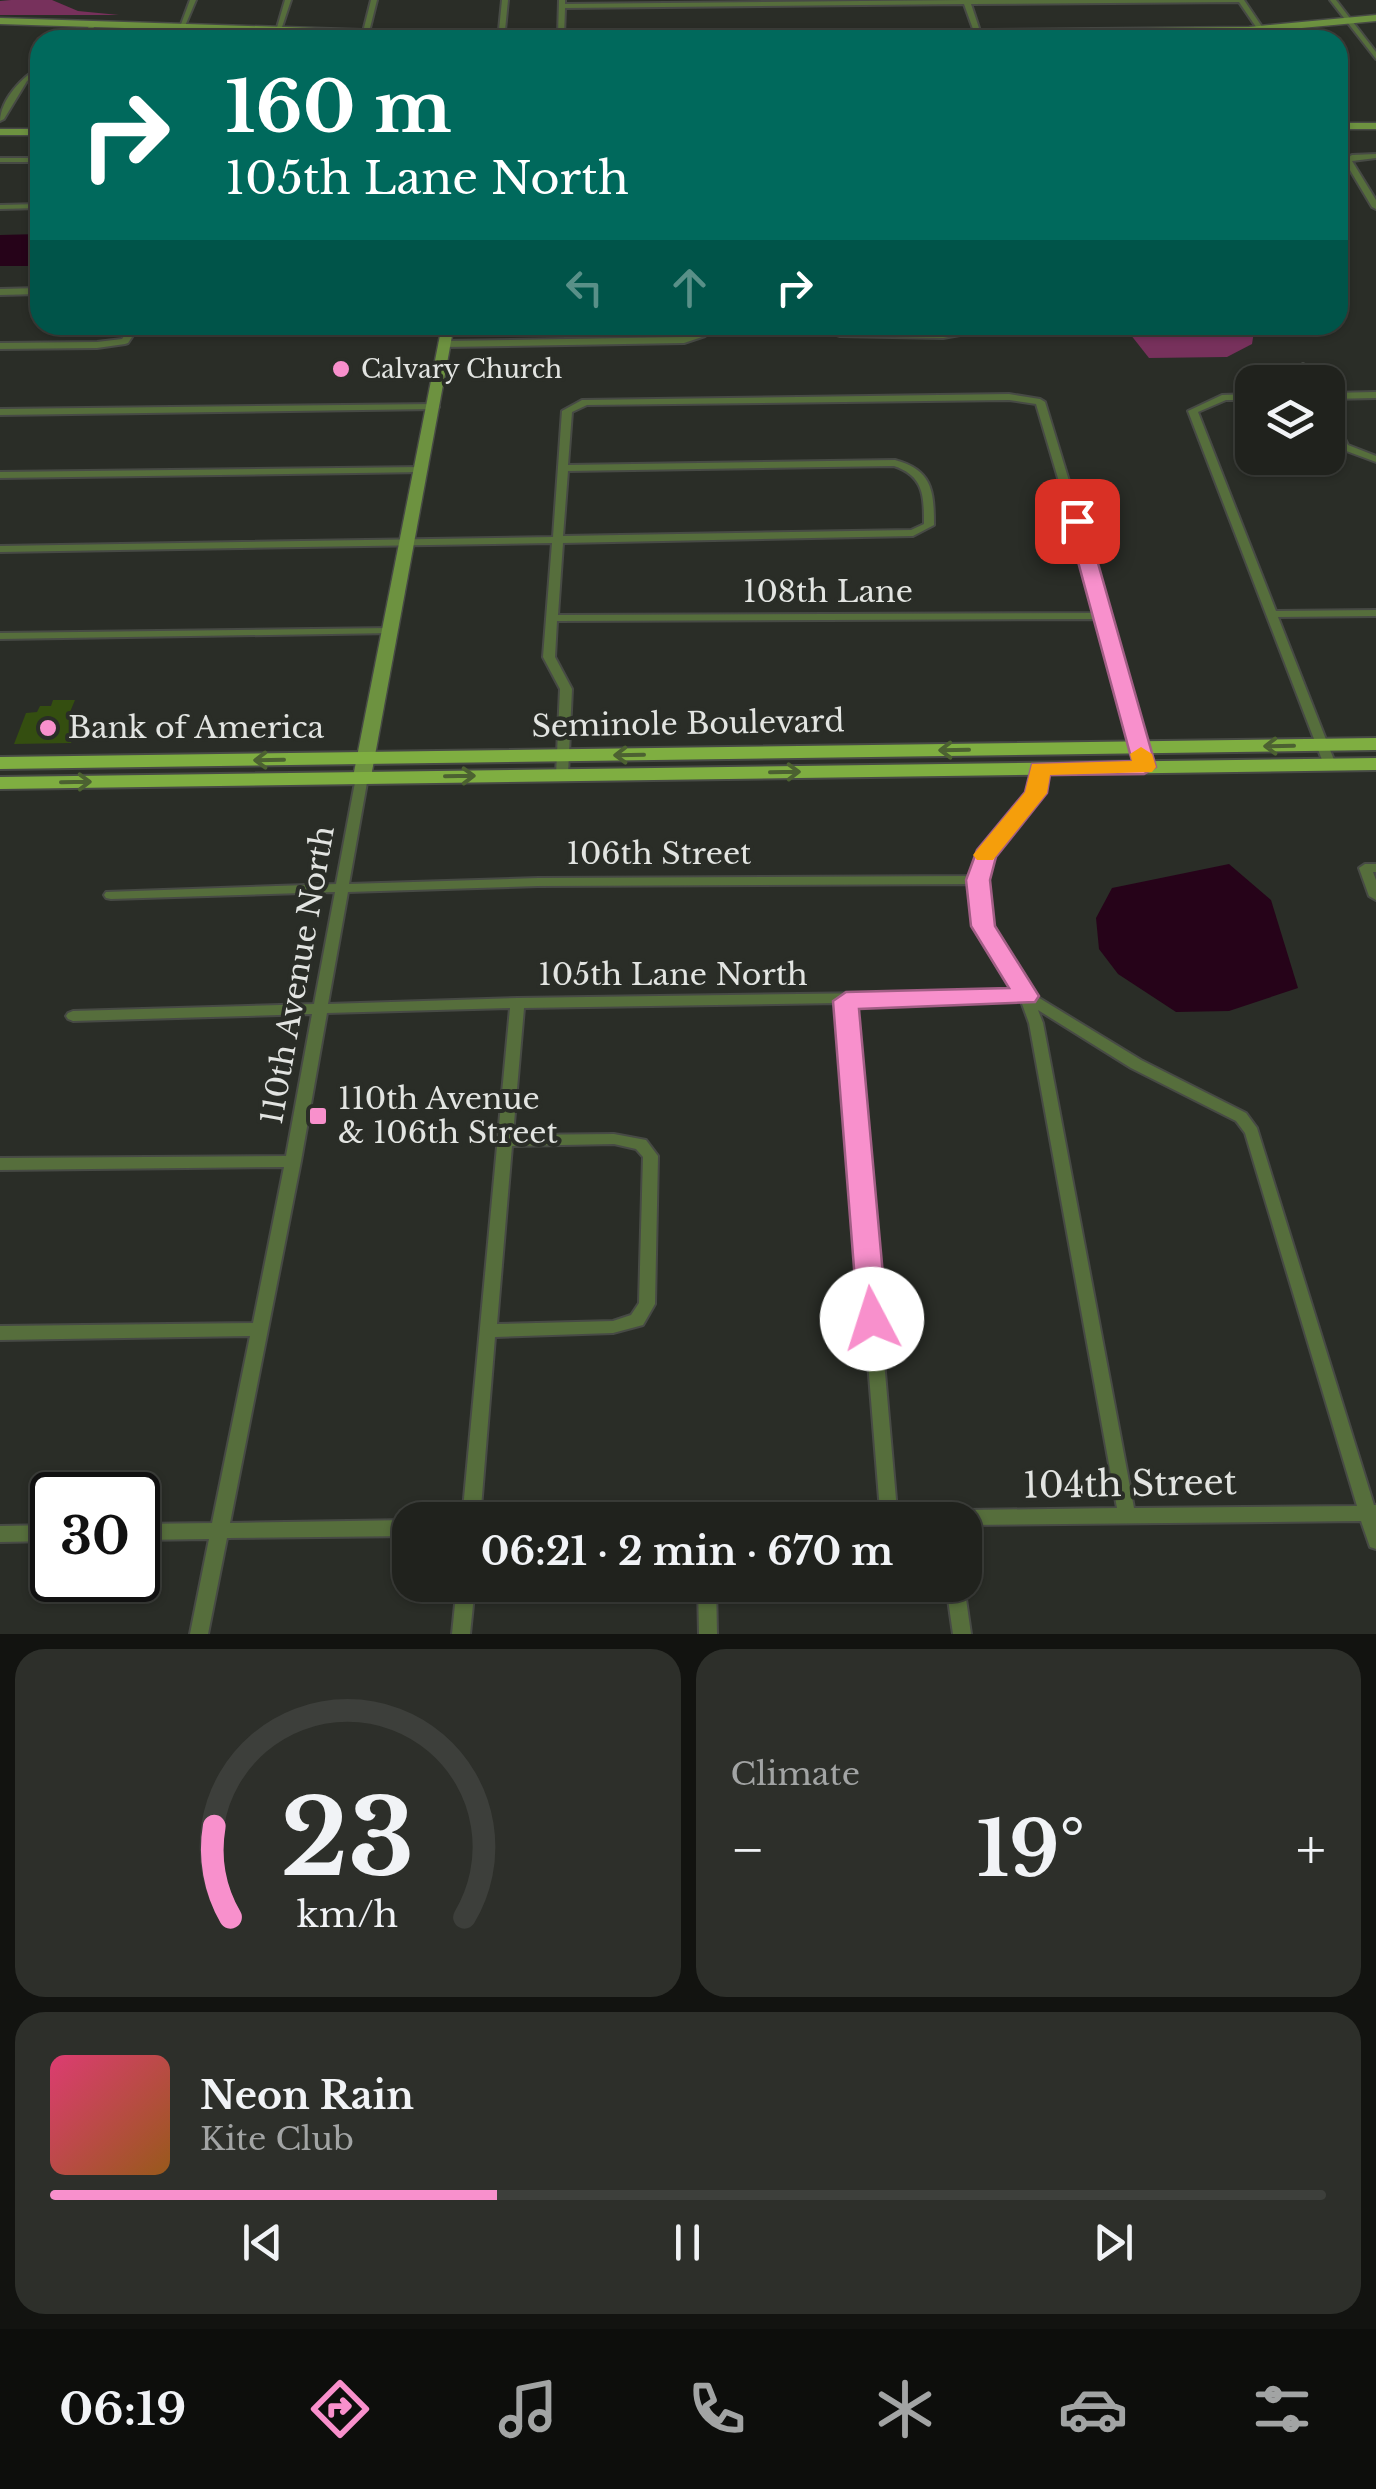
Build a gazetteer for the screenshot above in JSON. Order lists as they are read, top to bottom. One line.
{"streets":{"main road":["Seminole Boulevard"],"street":["108th Lane","106th Street","110th Avenue North","105th Lane North","104th Street"]},"crossings":[["Seminole Boulevard","110th Avenue North"],["106th Street","110th Avenue North"],["110th Avenue North","105th Lane North"]],"places":{"other":["Calvary Church","Bank of America"],"transit":["110th Avenue & 106th Street"]},"page":{"turn":["160 m","105th Lane North"],"limit":"30","trip":"06:21 · 2 min · 670 m","tile":"Climate","heat":["−","19°","+"],"song":["Neon Rain","Kite Club"],"tabs":"06:19","gauge":["23","km/h"]}}
